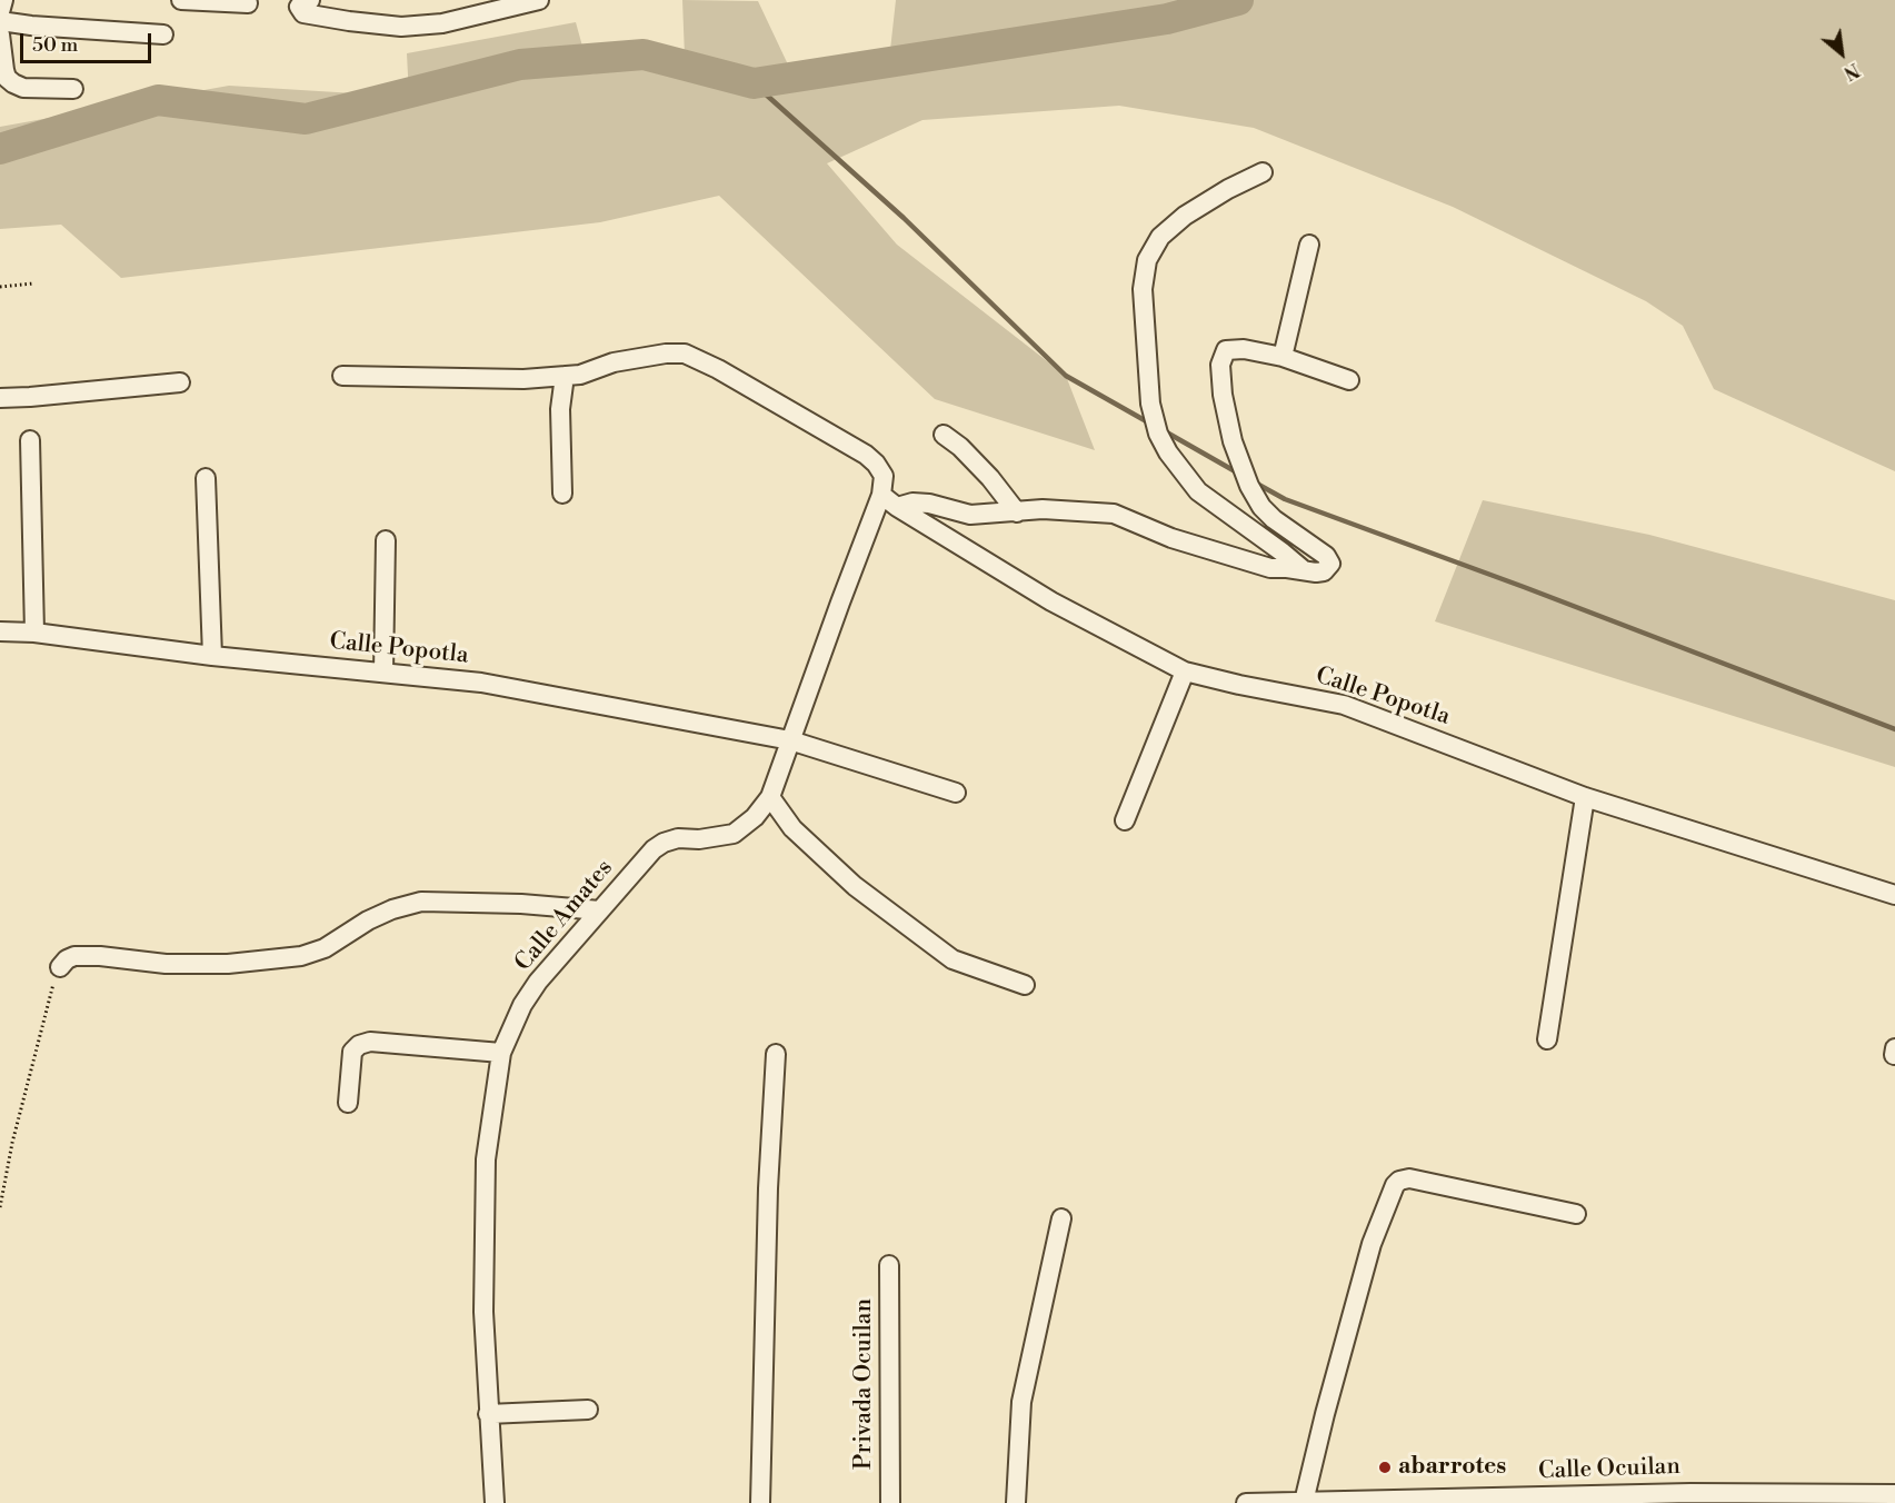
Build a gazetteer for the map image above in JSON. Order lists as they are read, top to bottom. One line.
{"streets":{"street":["Calle Popotla","Calle Amates","Privada Ocuilan","Calle Ocuilan"]},"crossings":[["Calle Popotla","Calle Amates"]],"places":["abarrotes"],"scale_bar":"50 m","north":"bottom right"}
